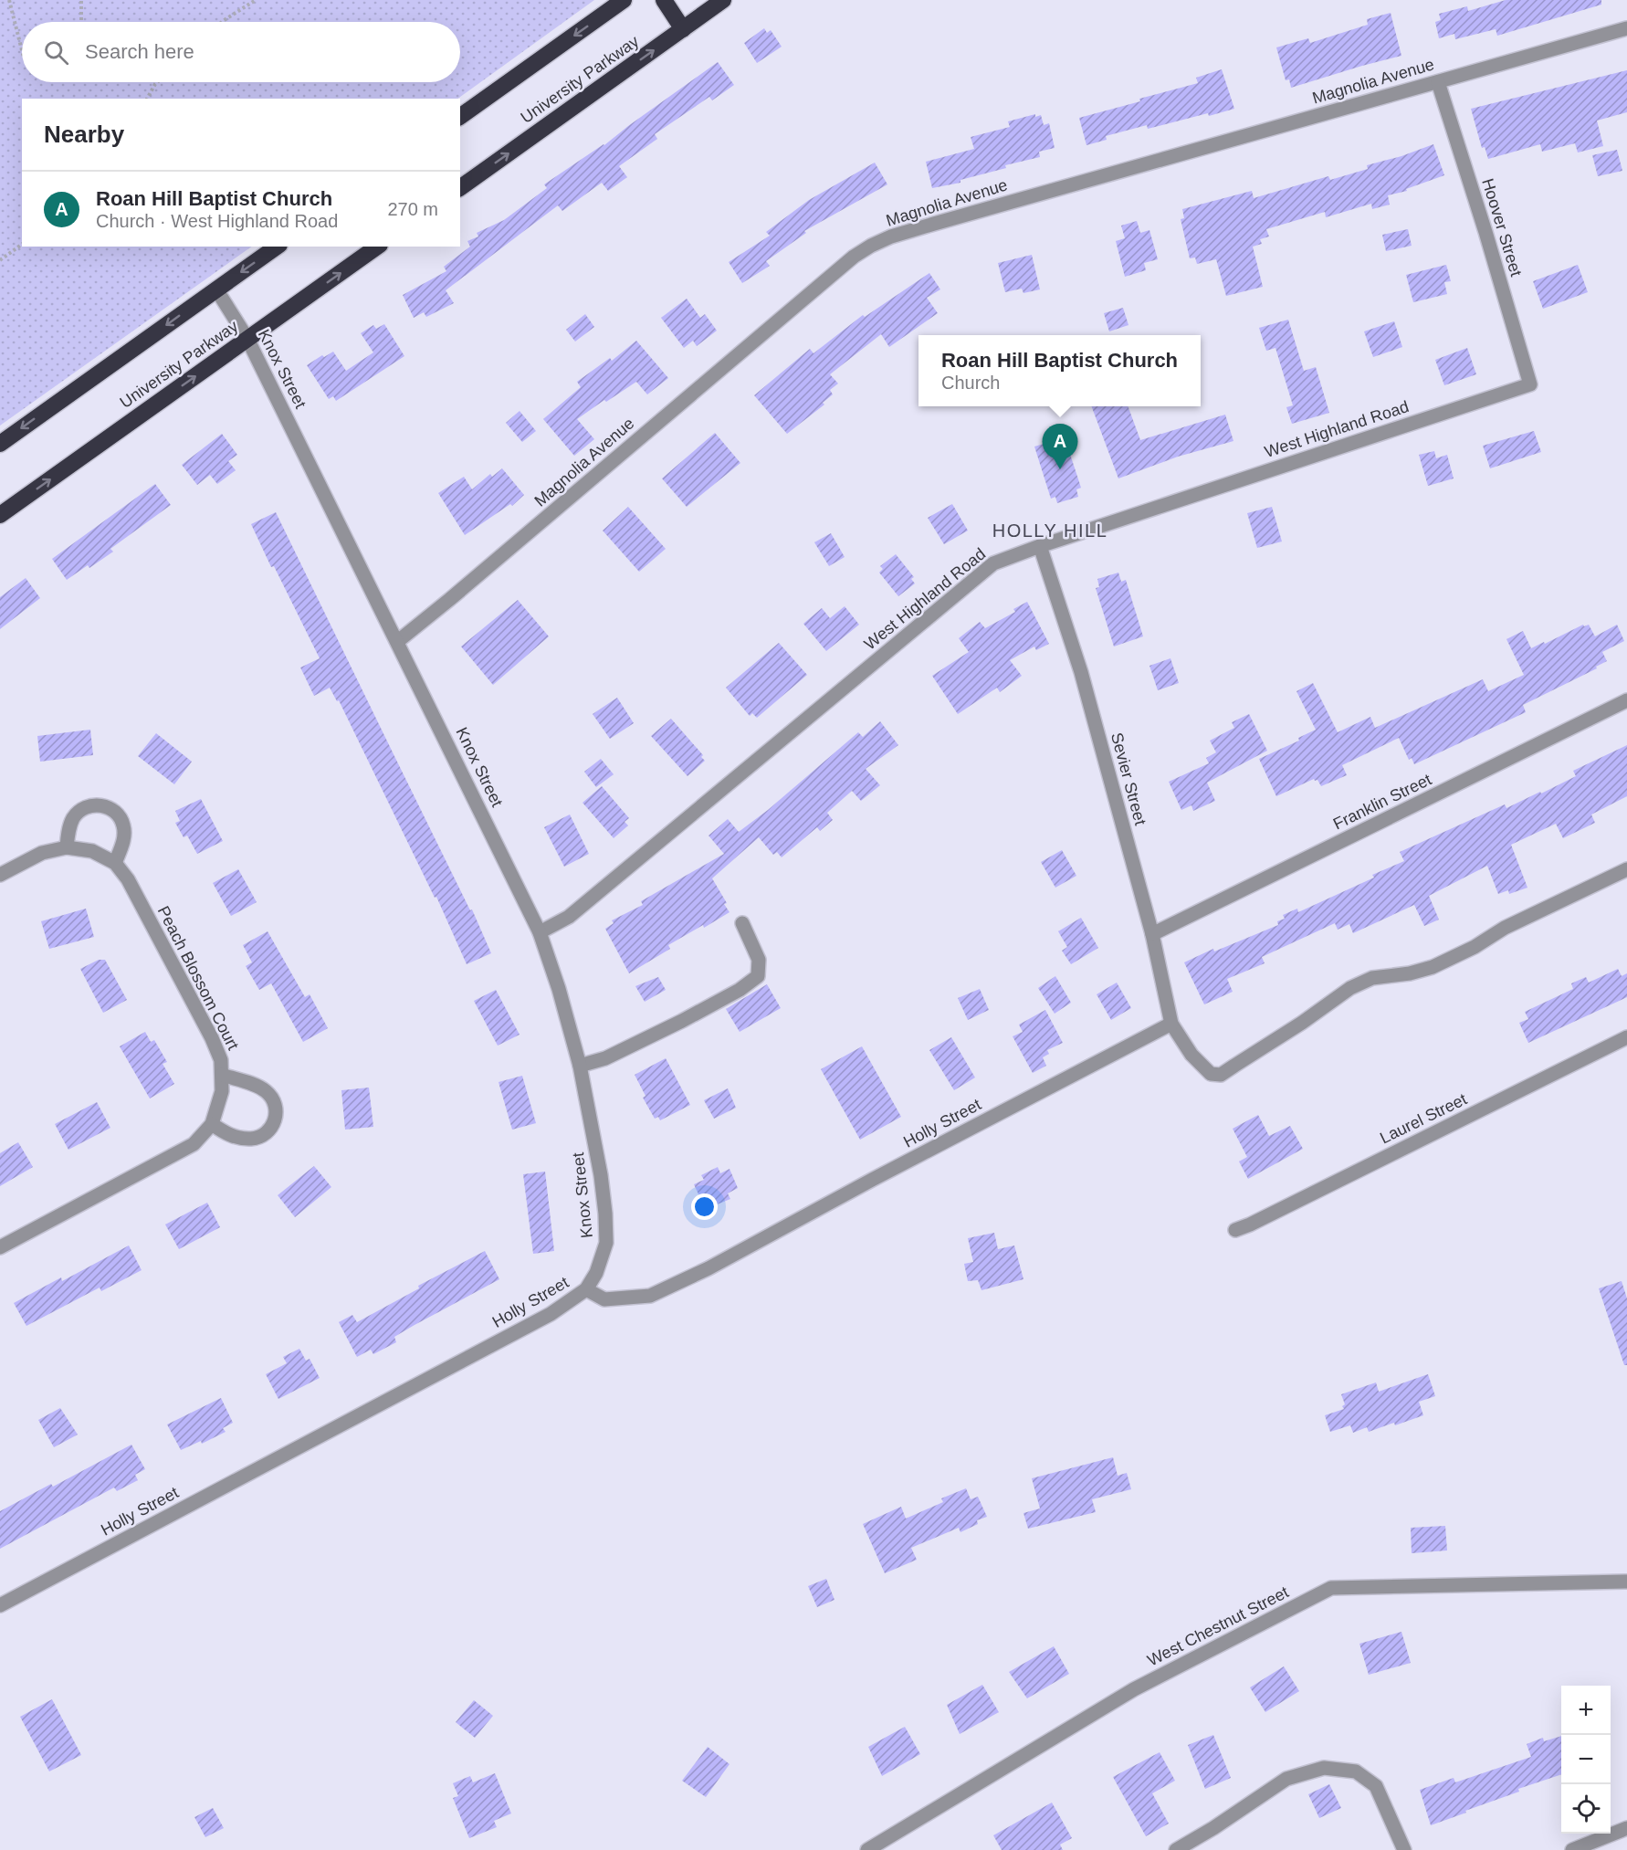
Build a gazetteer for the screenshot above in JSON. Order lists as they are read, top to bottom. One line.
{"streets":{"highway":["University Parkway"],"street":["Magnolia Avenue","Hoover Street","Knox Street","West Highland Road","Sevier Street","Franklin Street","Peach Blossom Court","Laurel Street","Holly Street","West Chestnut Street"]},"crossings":[["University Parkway","Knox Street"],["Magnolia Avenue","Hoover Street"],["Magnolia Avenue","Knox Street"],["Hoover Street","West Highland Road"],["Knox Street","West Highland Road"],["Knox Street","Holly Street"],["West Highland Road","Sevier Street"],["Sevier Street","Franklin Street"],["Sevier Street","Holly Street"]],"districts":["HOLLY HILL"],"page":{"search":"Search here","heading":"Nearby","list":[{"mark":"A","name":"Roan Hill Baptist Church","note":"Church · West Highland Road","value":"270 m"}],"popup":["Roan Hill Baptist Church","Church"],"pins":"A","map_buttons":["+","−"]}}
